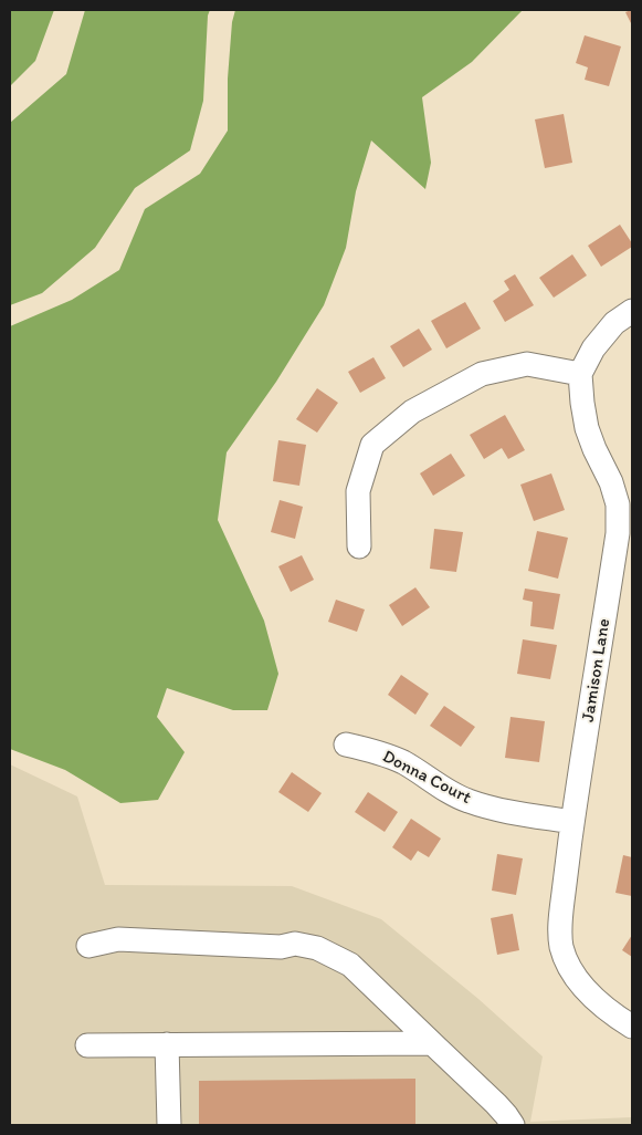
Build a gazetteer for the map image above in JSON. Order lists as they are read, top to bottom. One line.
{"streets":{"street":["Jamison Lane","Donna Court"]},"crossings":[["Jamison Lane","Donna Court"]]}
